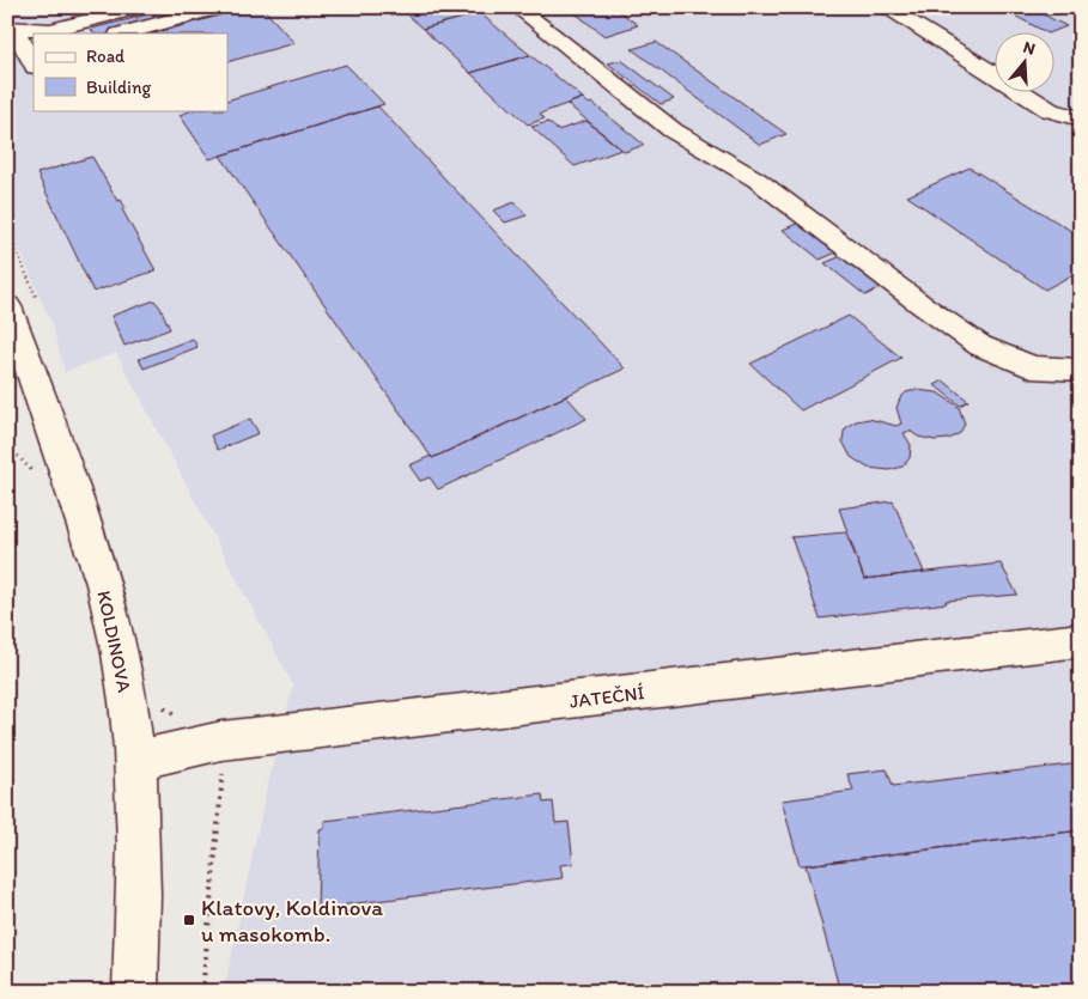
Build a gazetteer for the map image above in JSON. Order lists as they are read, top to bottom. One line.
{"streets":{"street":["KOLDINOVA","JATEČNÍ"]},"crossings":[["KOLDINOVA","JATEČNÍ"]],"places":{"transit":["Klatovy, Koldinova u masokomb."]},"legend":["Road","Building"],"north":"top"}
